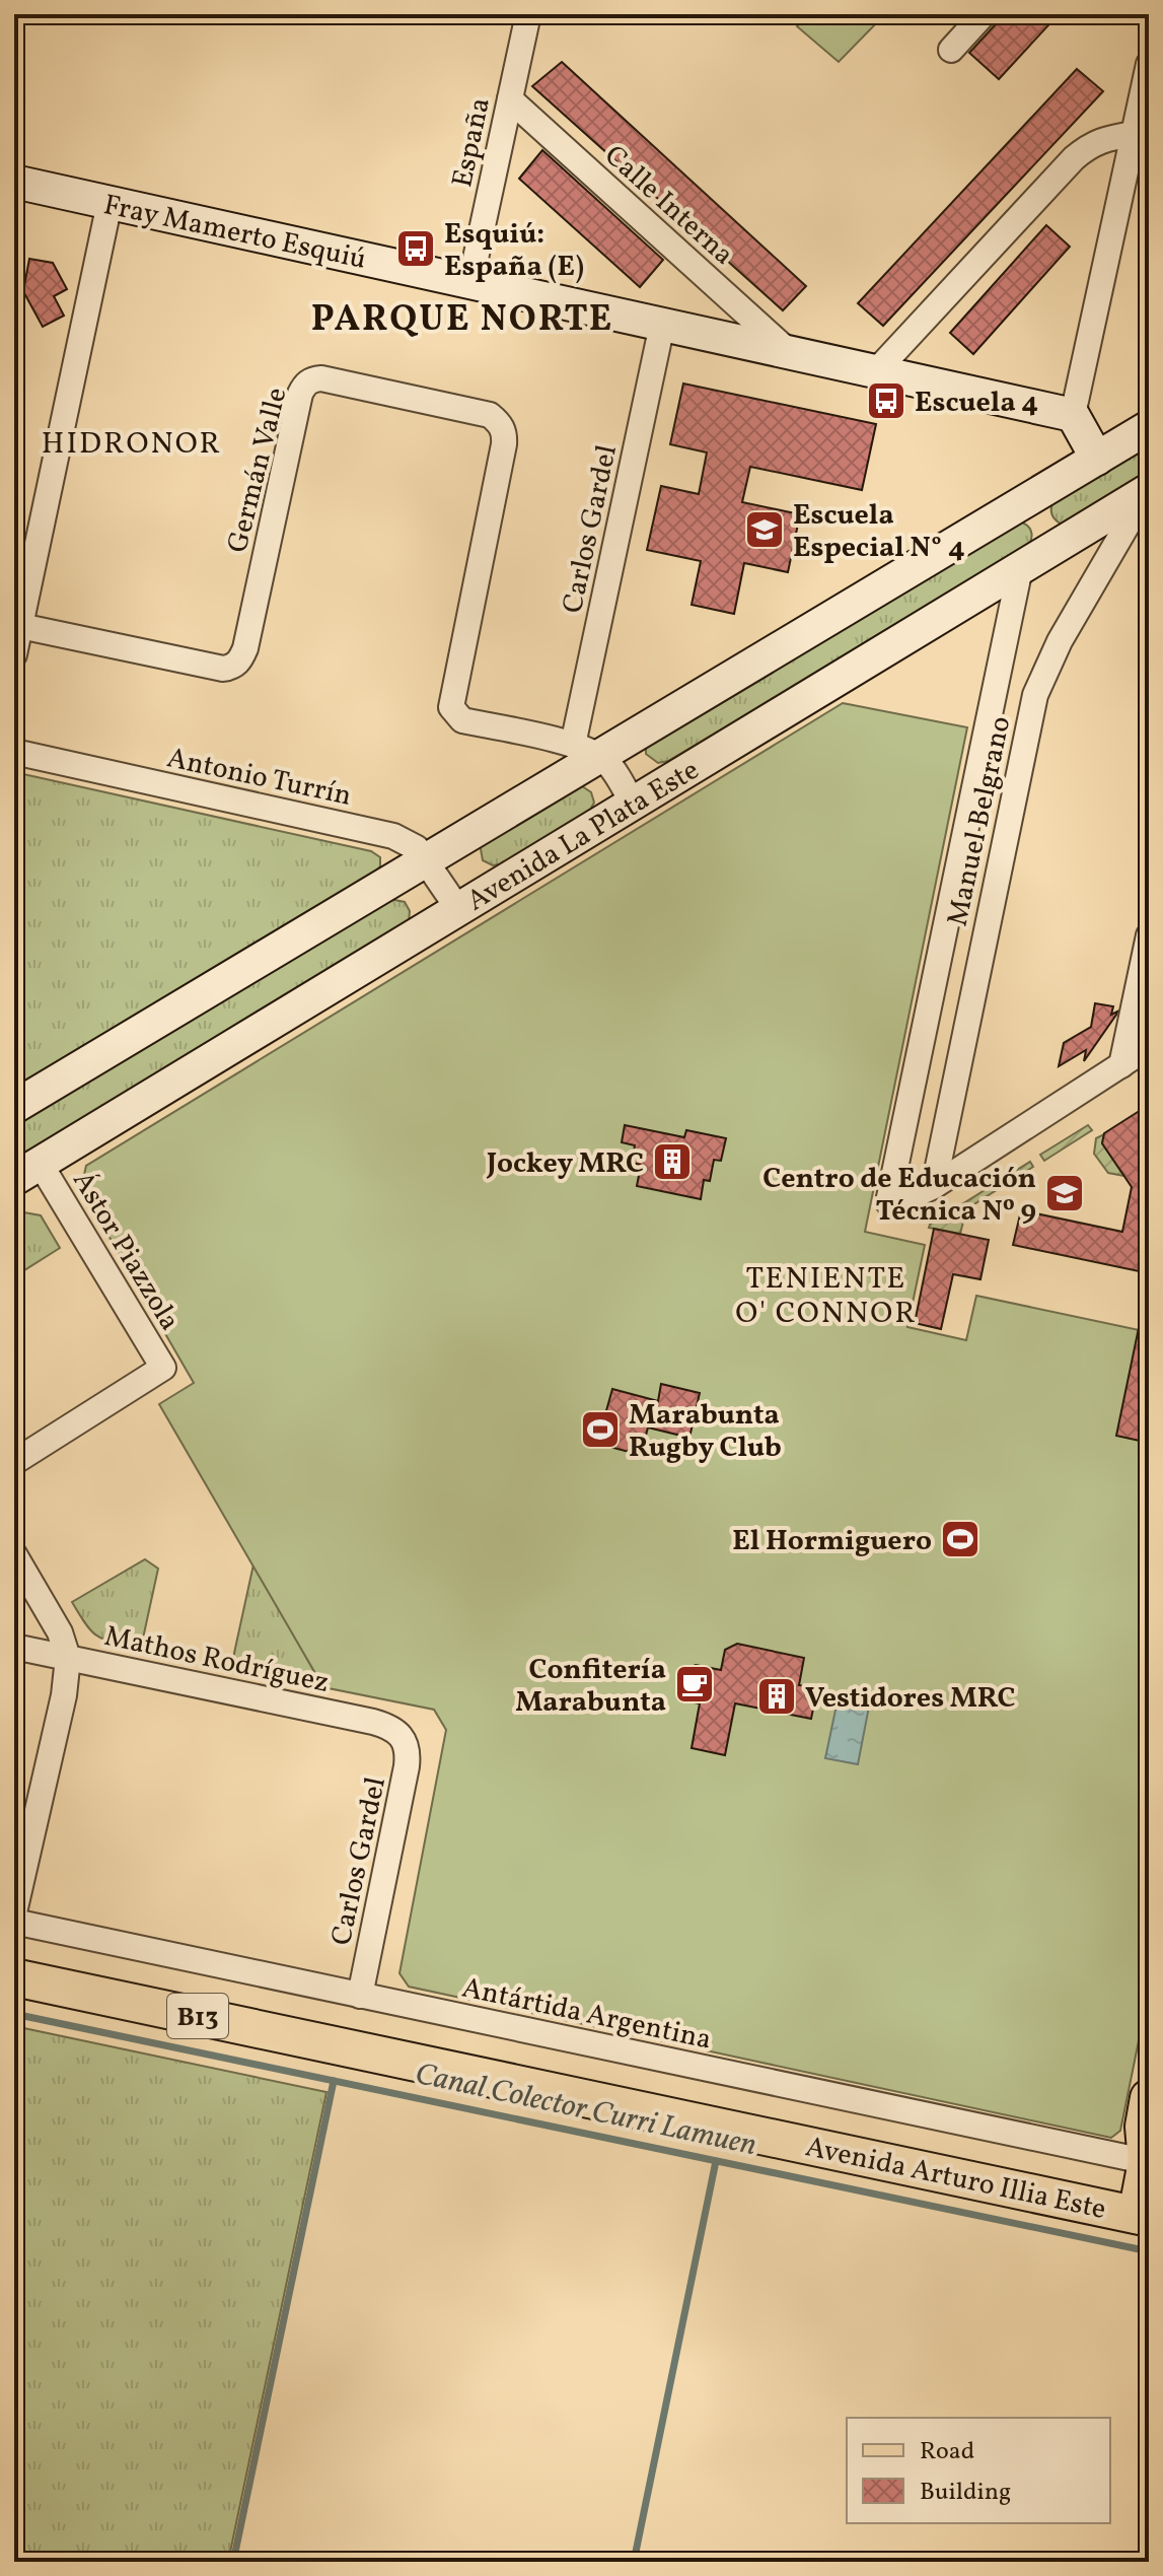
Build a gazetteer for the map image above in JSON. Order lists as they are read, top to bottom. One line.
{"streets":{"main road":["Fray Mamerto Esquiú","Avenida La Plata Este","B13","Avenida Arturo Illia Este"],"street":["España","Calle Interna","Germán Valle","Carlos Gardel","Antonio Turrín","Manuel Belgrano","Ástor Piazzola","Mathos Rodríguez","Antártida Argentina"]},"crossings":[["España","Calle Interna"],["España","Fray Mamerto Esquiú"],["Calle Interna","Fray Mamerto Esquiú"],["Fray Mamerto Esquiú","Carlos Gardel"],["Germán Valle","Carlos Gardel"],["Germán Valle","Avenida La Plata Este"],["Carlos Gardel","Avenida La Plata Este"],["Carlos Gardel","Mathos Rodríguez"],["Carlos Gardel","Antártida Argentina"],["Antonio Turrín","Avenida La Plata Este"],["Manuel Belgrano","Avenida La Plata Este"],["Avenida La Plata Este","Ástor Piazzola"]],"districts":["PARQUE NORTE","HIDRONOR","TENIENTE O' CONNOR"],"water":["Canal Colector Curri Lamuen"],"places":{"bus stop":["Esquiú: España (E)","Escuela 4"],"school or university":["Escuela Especial N° 4","Centro de Educación Técnica Nº 9"],"building":["Jockey MRC","Vestidores MRC"],"sports":["Marabunta Rugby Club","El Hormiguero"],"cafe":["Confitería Marabunta"]},"legend":["Road","Building"]}
